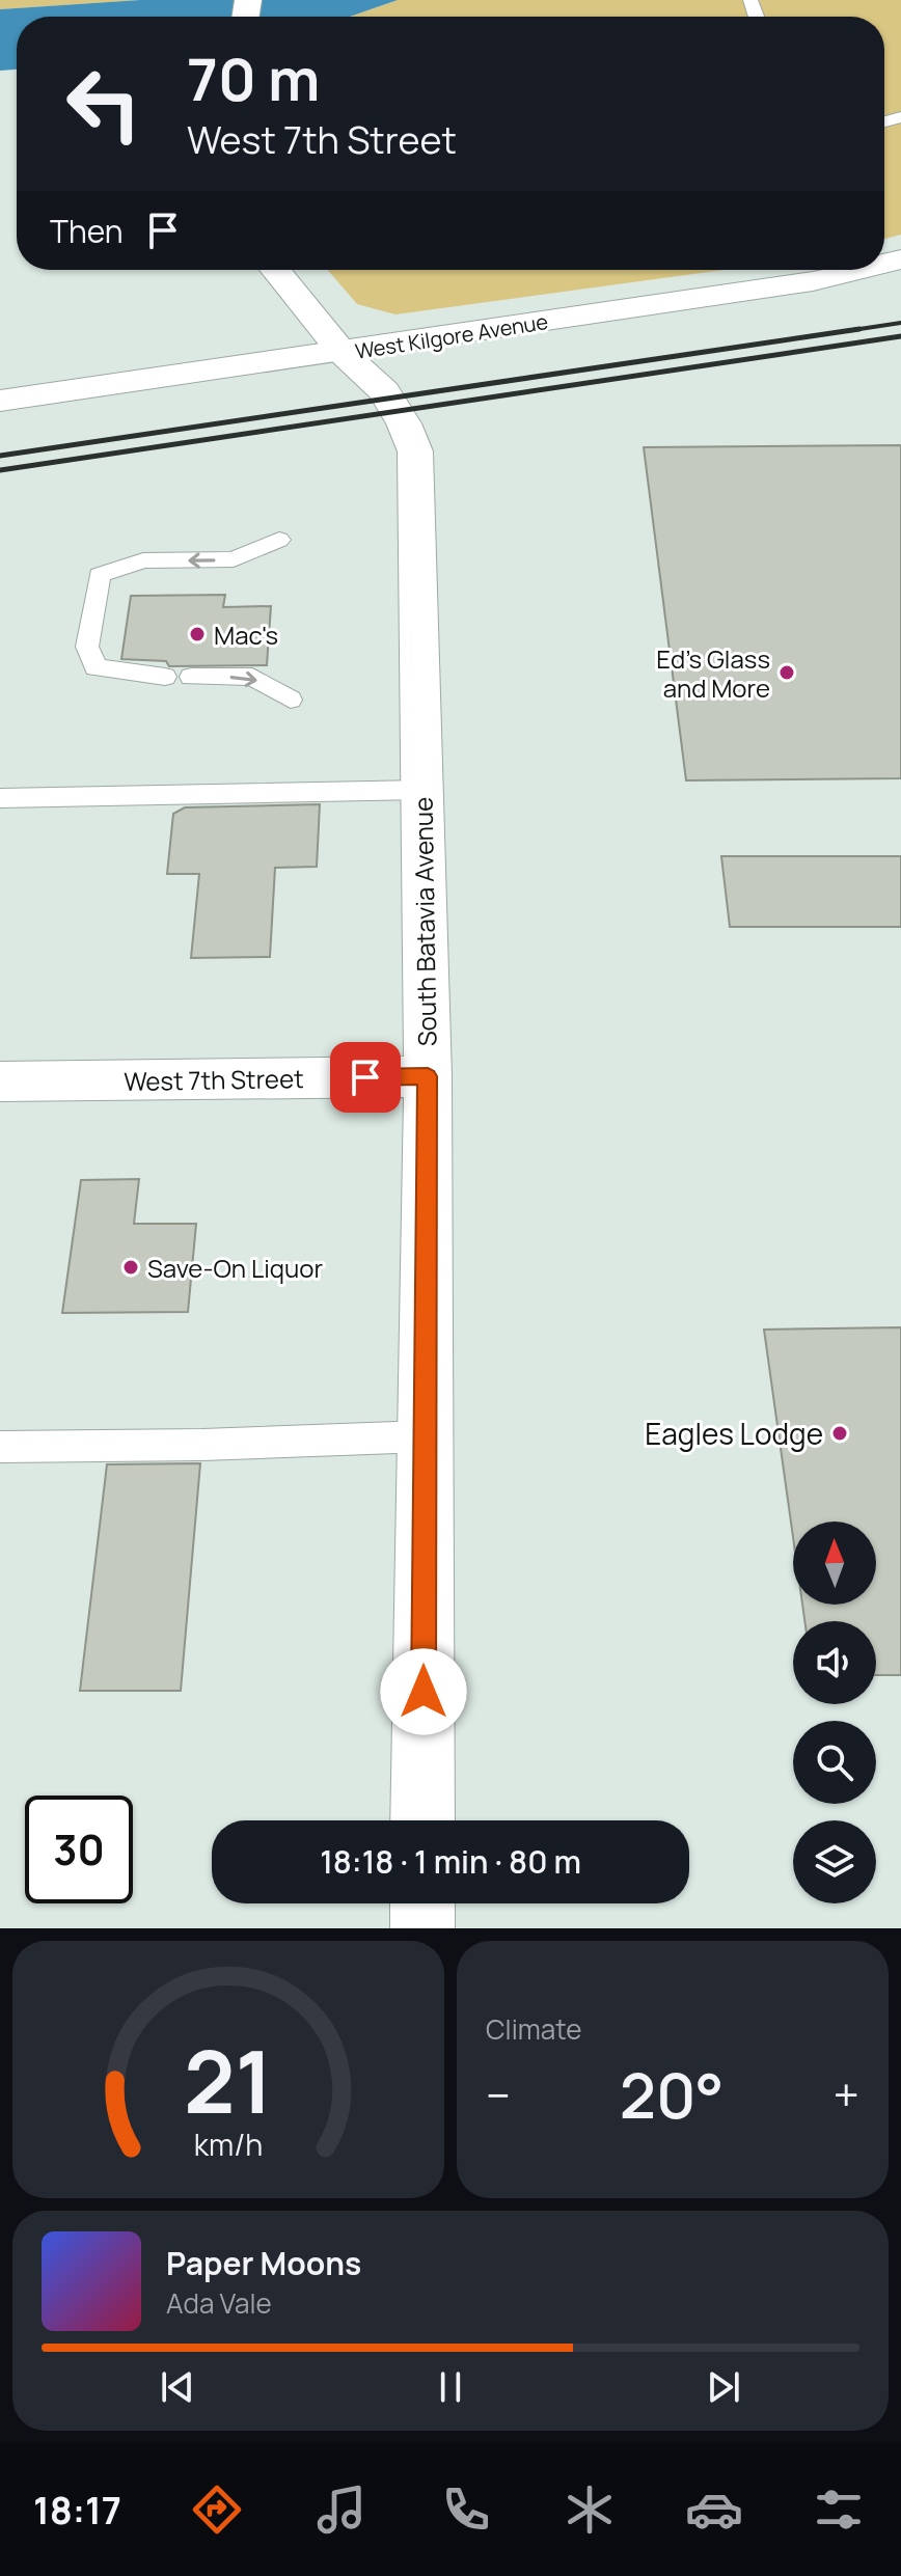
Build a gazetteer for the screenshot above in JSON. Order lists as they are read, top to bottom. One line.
{"streets":{"street":["West Kilgore Avenue","South Batavia Avenue","West 7th Street"]},"crossings":[["West Kilgore Avenue","South Batavia Avenue"],["South Batavia Avenue","West 7th Street"]],"places":["Mac's","Ed's Glass and More","Save-On Liquor","Eagles Lodge"],"north":"top","page":{"turn":["70 m","West 7th Street"],"then":"Then","limit":"30","trip":"18:18 · 1 min · 80 m","tile":"Climate","heat":["−","20°","+"],"song":["Paper Moons","Ada Vale"],"tabs":"18:17","gauge":["21","km/h"]}}
